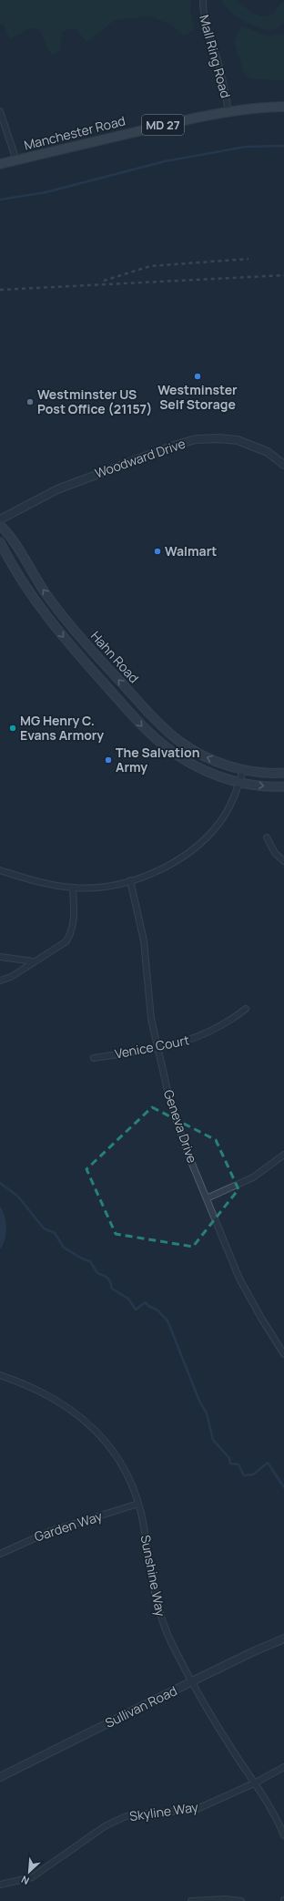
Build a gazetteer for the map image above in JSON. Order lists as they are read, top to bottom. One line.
{"streets":{"main road":["MD 27","Manchester Road","Hahn Road"],"street":["Mall Ring Road","Woodward Drive","Venice Court","Geneva Drive","Garden Way","Sunshine Way","Sullivan Road","Skyline Way"]},"crossings":[["Mall Ring Road","Manchester Road"],["Venice Court","Geneva Drive"],["Garden Way","Sunshine Way"],["Sunshine Way","Sullivan Road"],["Sunshine Way","Skyline Way"]],"places":["Westminster Self Storage","Westminster US Post Office (21157)","Walmart","MG Henry C. Evans Armory","The Salvation Army"],"north":"bottom left"}
